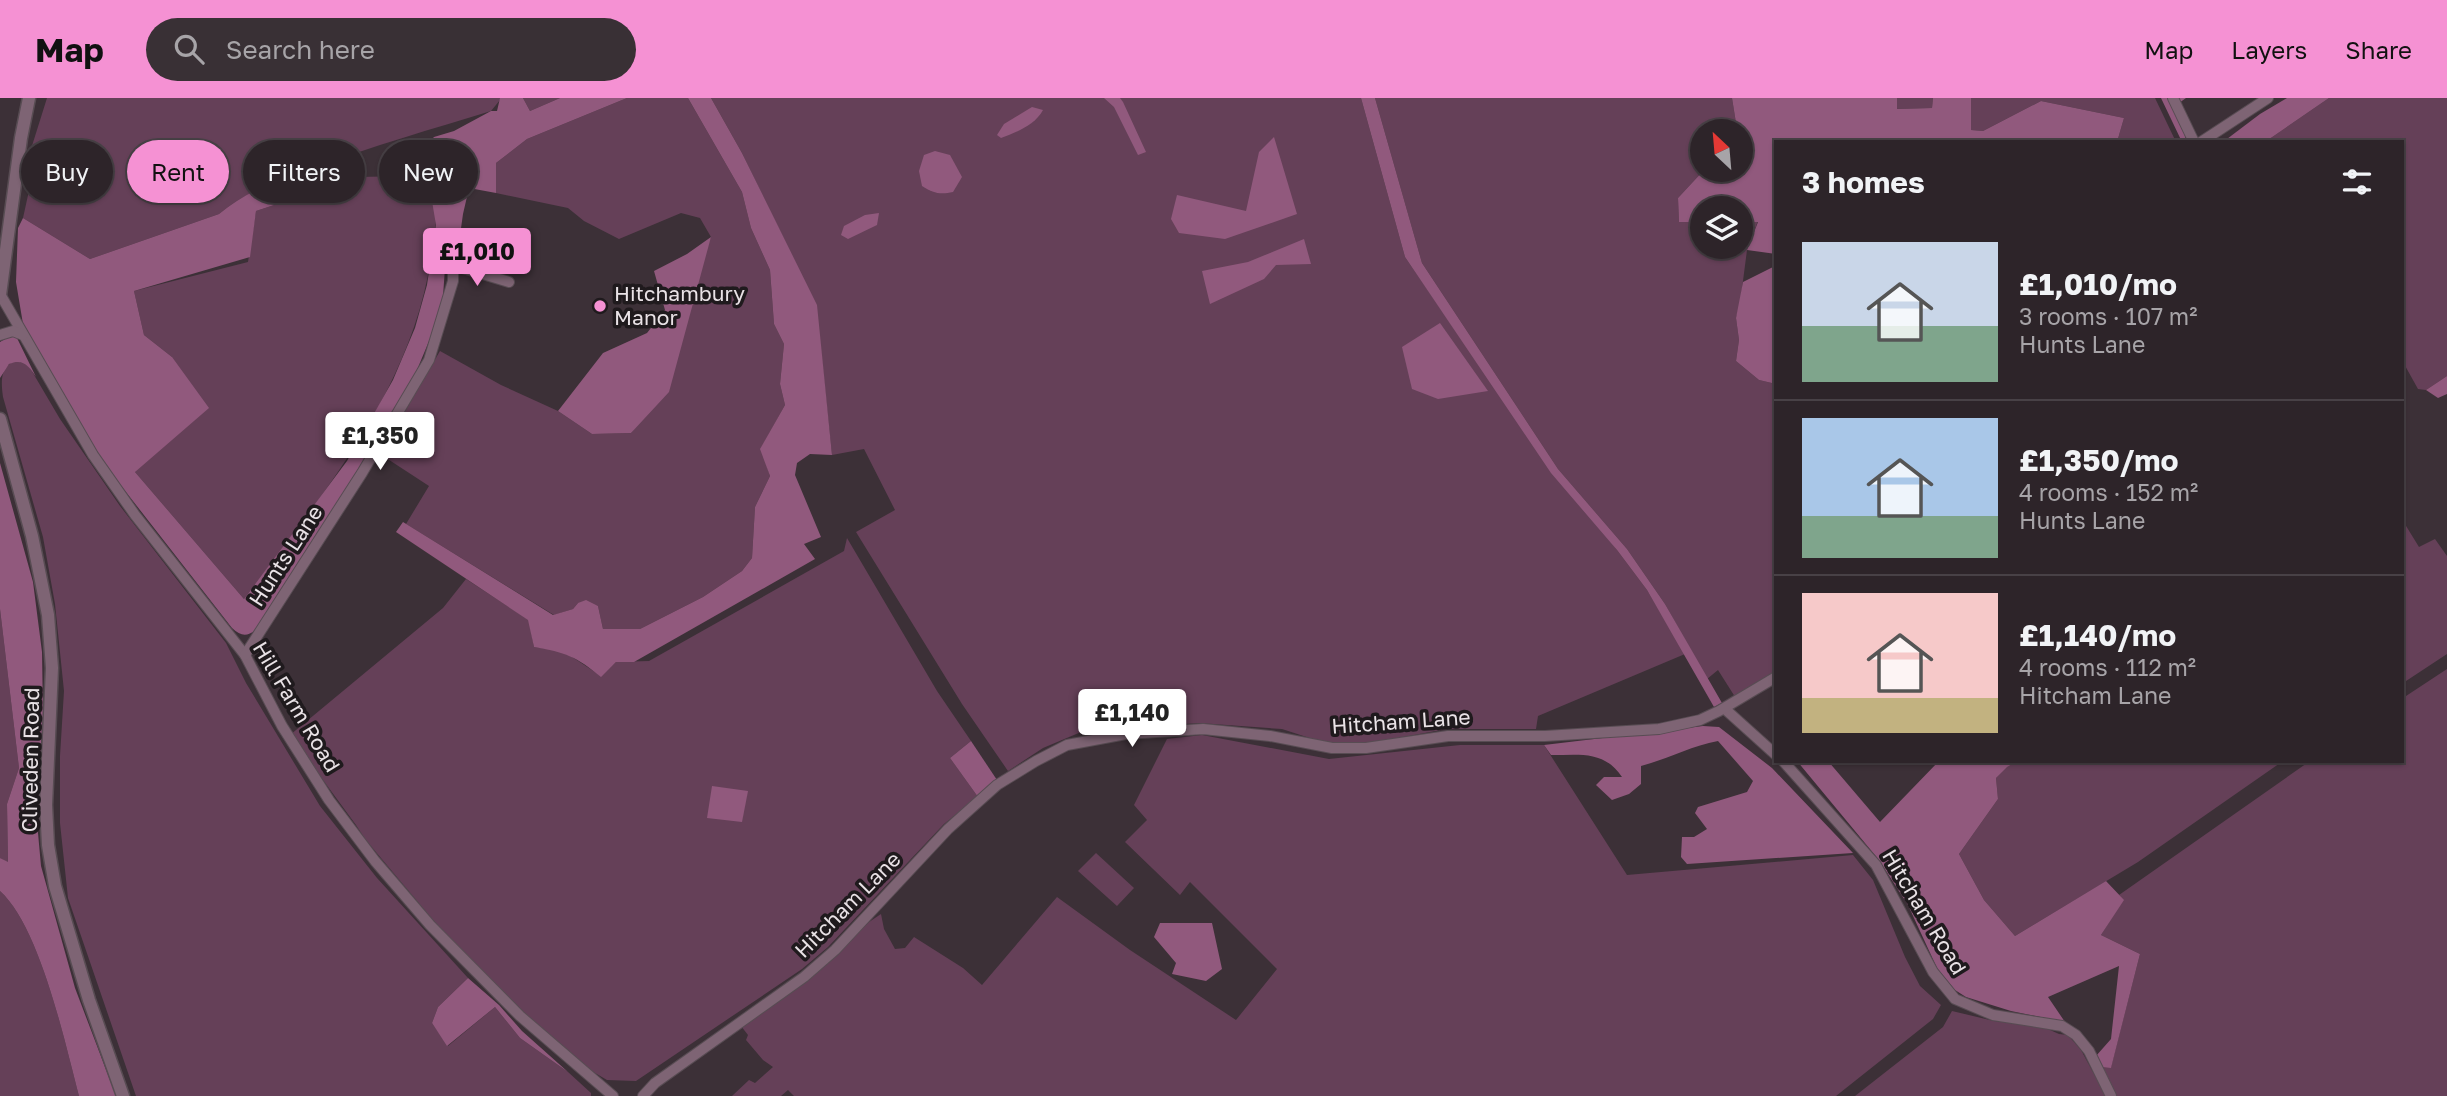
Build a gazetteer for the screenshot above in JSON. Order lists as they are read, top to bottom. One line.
{"streets":{"street":["Hunts Lane","Hill Farm Road","Hitcham Lane","Cliveden Road","Hitcham Road"]},"crossings":[["Hunts Lane","Hill Farm Road"]],"places":["Hitchambury Manor"],"north":"top left","page":{"header":"Map","search":"Search here","nav":["Map","Layers","Share"],"chip":["Buy","Rent","Filters","New"],"heading":"3 homes","list":[{"name":"£1,010/mo","note":"3 rooms · 107 m² · Hunts Lane"},{"name":"£1,350/mo","note":"4 rooms · 152 m² · Hunts Lane"},{"name":"£1,140/mo","note":"4 rooms · 112 m² · Hitcham Lane"}],"price":["£1,010","£1,350","£1,140"]}}
